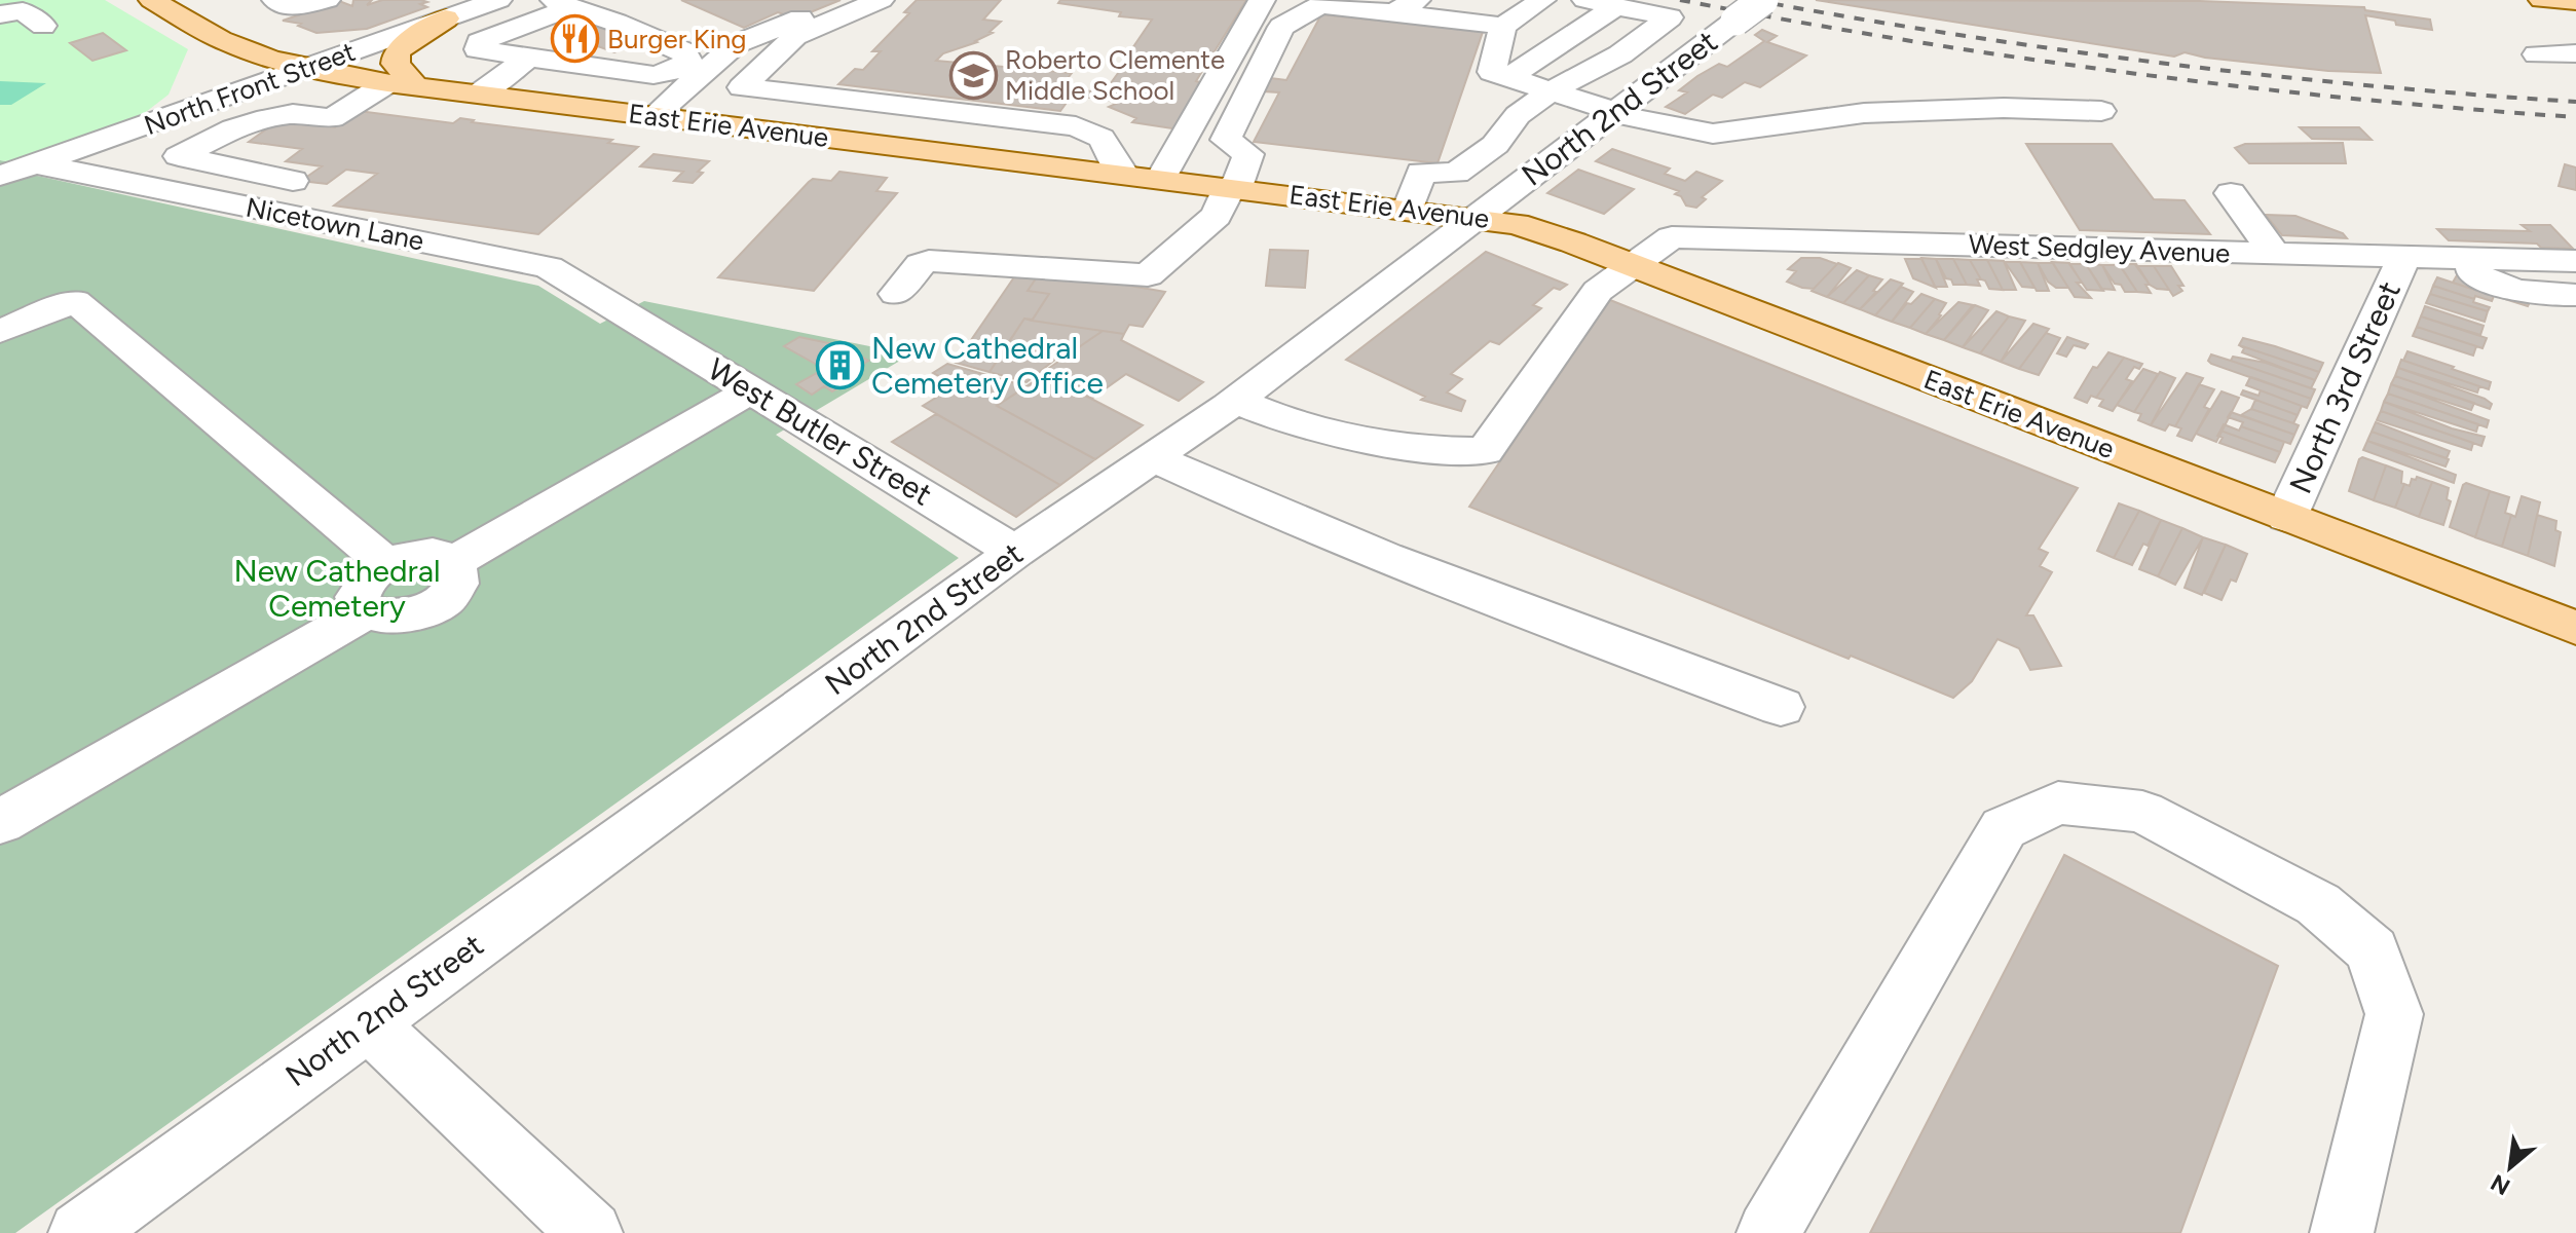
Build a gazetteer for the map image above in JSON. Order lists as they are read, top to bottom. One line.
{"streets":{"main road":["East Erie Avenue"],"street":["North Front Street","North 2nd Street","Nicetown Lane","West Sedgley Avenue","North 3rd Street","West Butler Street"]},"crossings":[["North Front Street","East Erie Avenue"],["North Front Street","Nicetown Lane"],["North 2nd Street","East Erie Avenue"],["North 2nd Street","West Sedgley Avenue"],["North 2nd Street","West Butler Street"],["East Erie Avenue","West Sedgley Avenue"],["East Erie Avenue","North 3rd Street"],["Nicetown Lane","West Butler Street"],["West Sedgley Avenue","North 3rd Street"]],"parks":["New Cathedral Cemetery"],"places":{"restaurant":["Burger King"],"school or university":["Roberto Clemente Middle School"],"building":["New Cathedral Cemetery Office"]},"north":"bottom left"}
